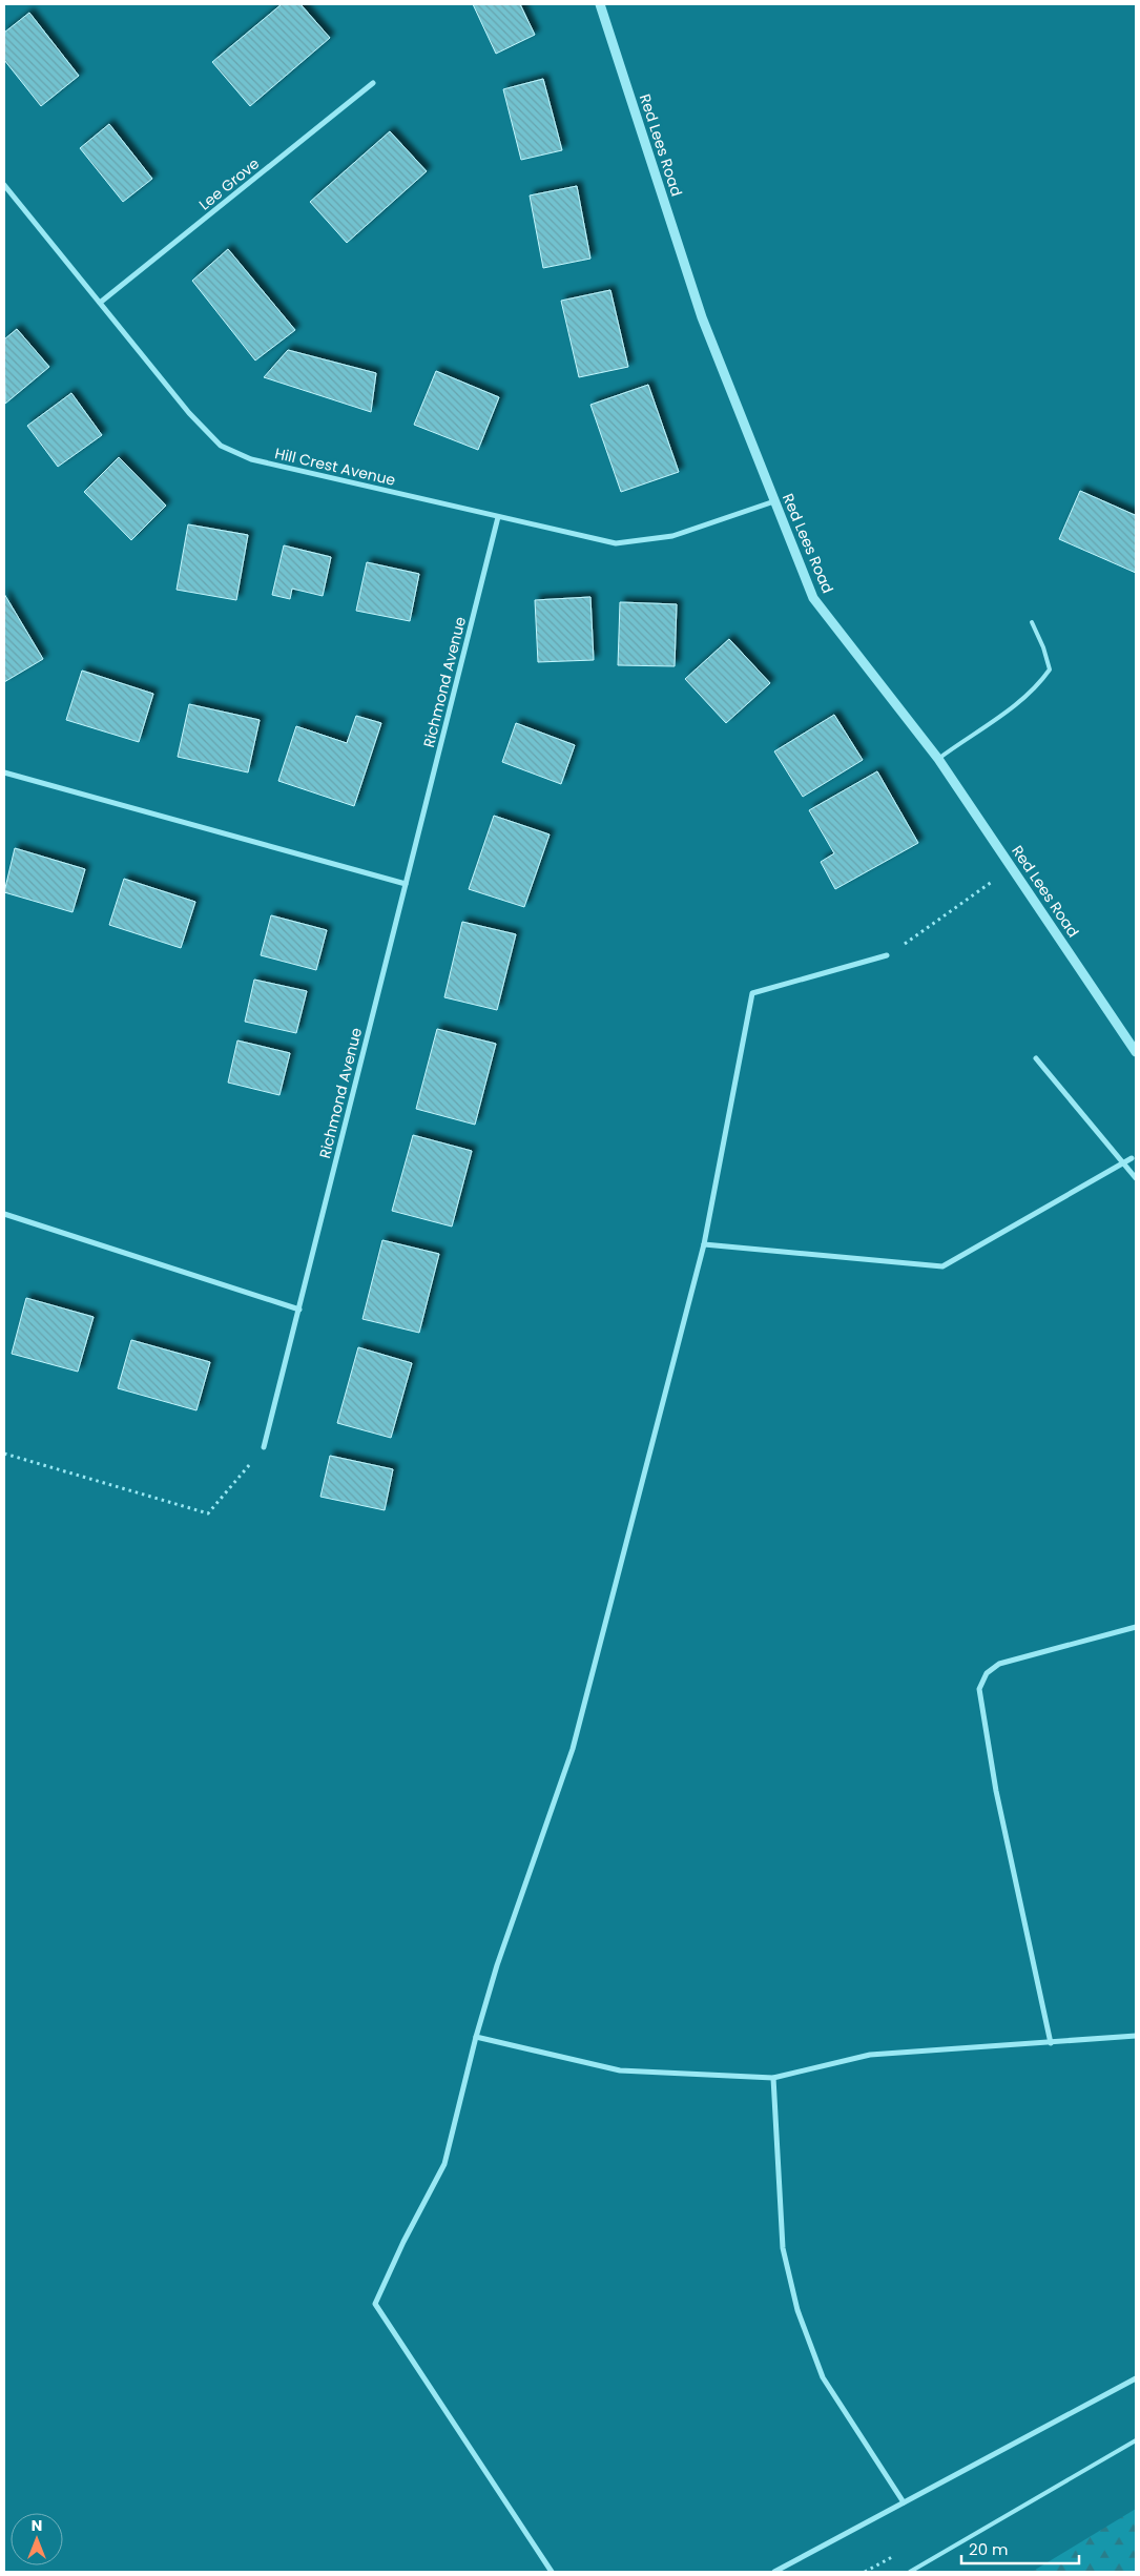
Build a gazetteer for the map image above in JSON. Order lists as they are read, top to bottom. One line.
{"streets":{"street":["Red Lees Road","Lee Grove","Hill Crest Avenue","Richmond Avenue"]},"crossings":[["Red Lees Road","Hill Crest Avenue"],["Lee Grove","Hill Crest Avenue"],["Hill Crest Avenue","Richmond Avenue"]],"scale_bar":"20 m","north":"top"}
